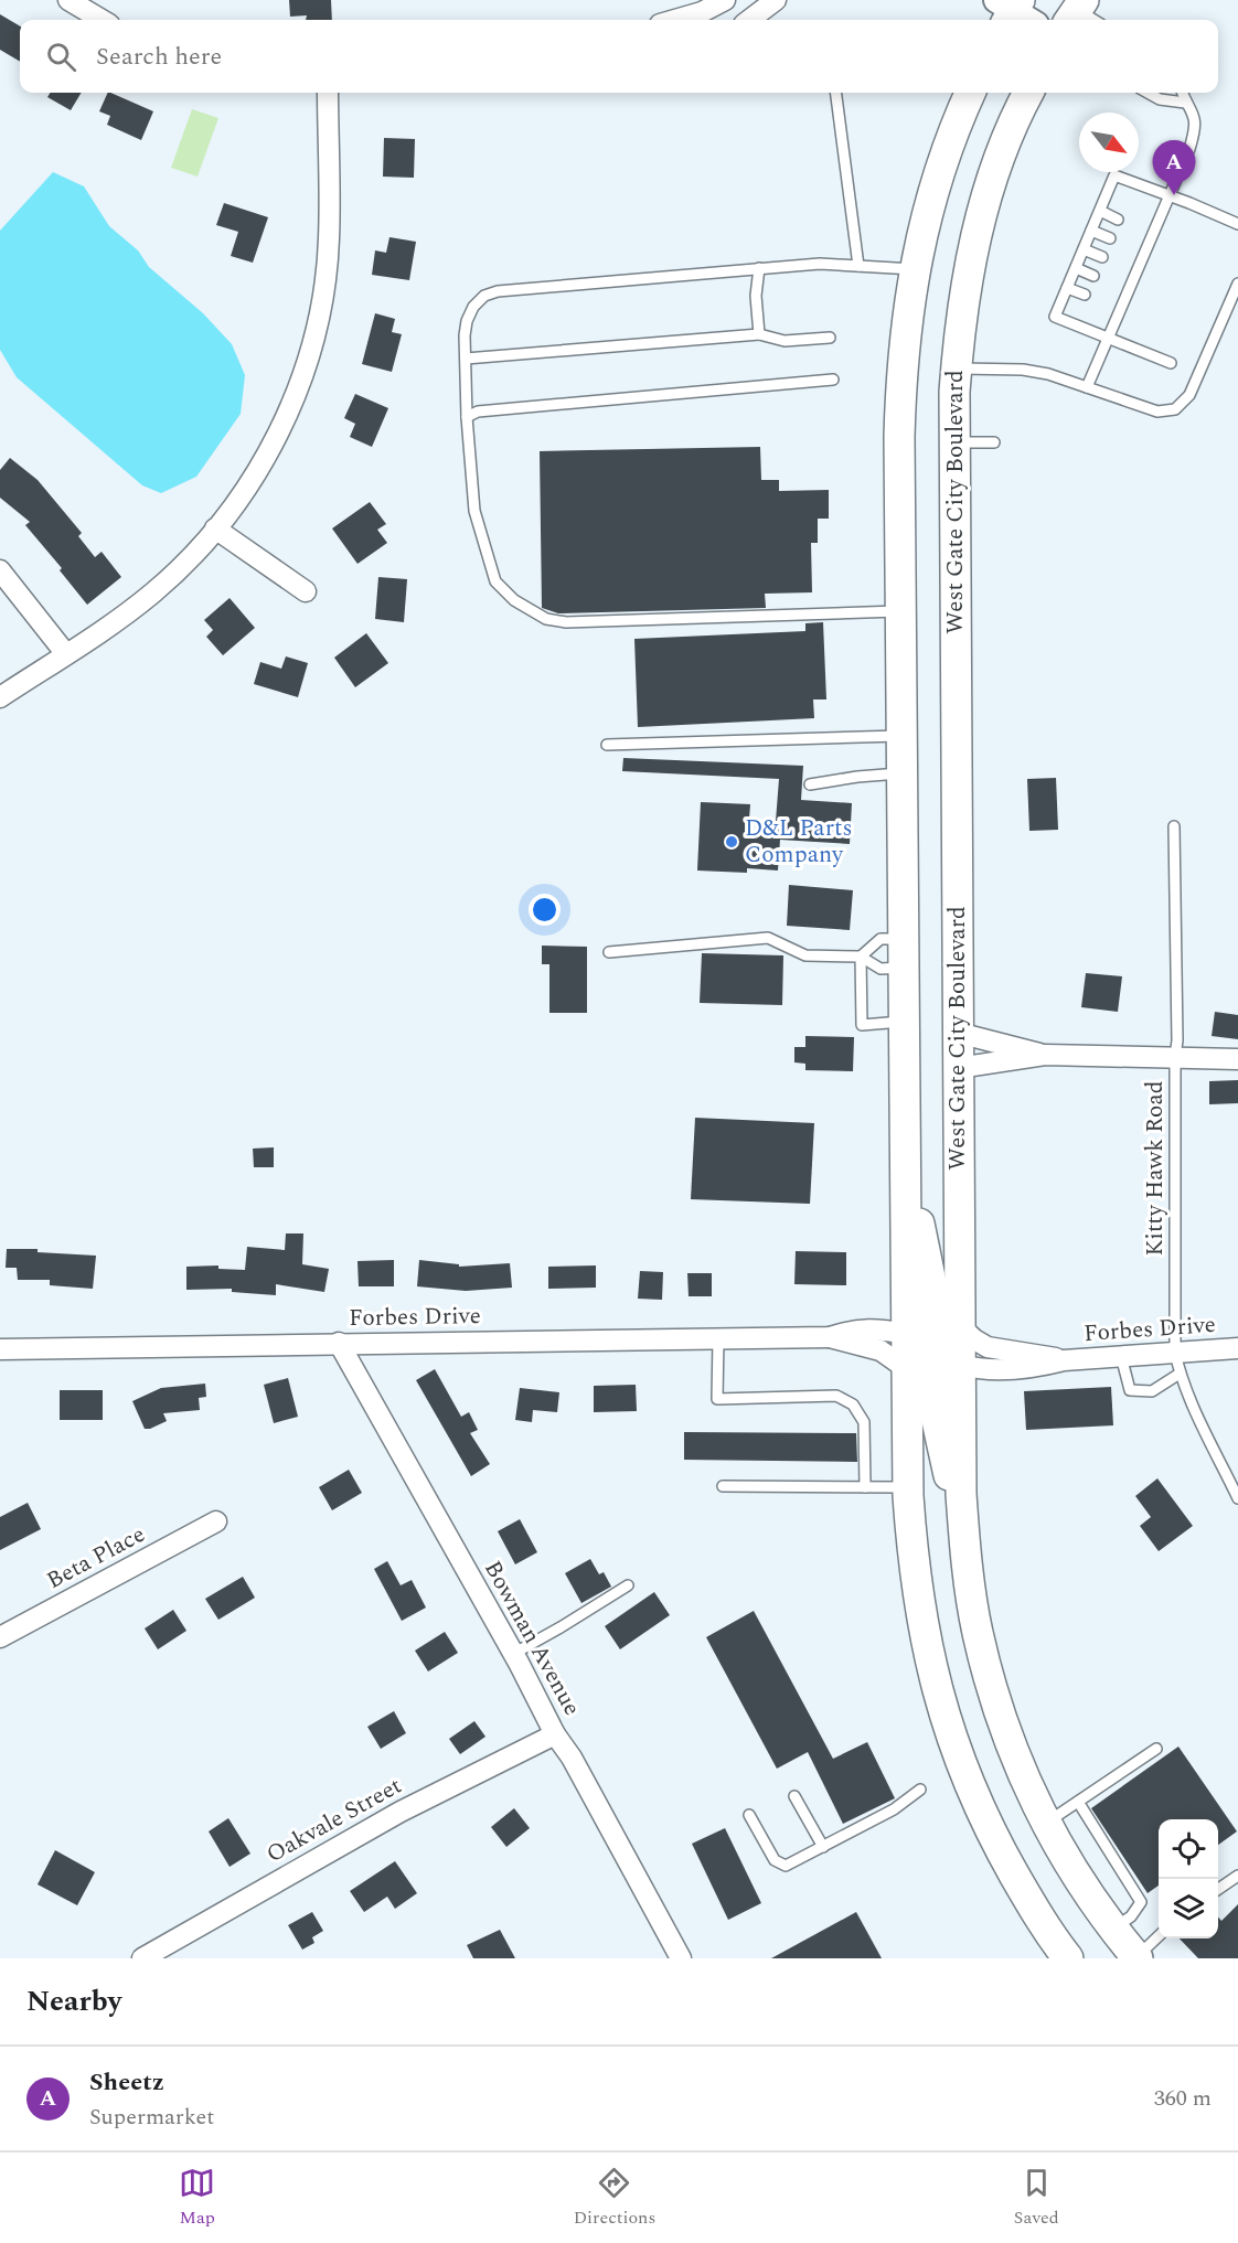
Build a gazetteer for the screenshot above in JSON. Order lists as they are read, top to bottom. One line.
{"streets":{"main road":["West Gate City Boulevard"],"street":["Forbes Drive","Beta Place","Bowman Avenue","Oakvale Street"],"lane":["Kitty Hawk Road"]},"crossings":[["West Gate City Boulevard","Forbes Drive"],["Kitty Hawk Road","Forbes Drive"],["Forbes Drive","Bowman Avenue"],["Bowman Avenue","Oakvale Street"]],"places":["D&L Parts Company"],"north":"bottom right","page":{"search":"Search here","pins":"A","heading":"Nearby","list":[{"mark":"A","name":"Sheetz","note":"Supermarket","value":"360 m"}],"nav":["Map","Directions","Saved"]}}
